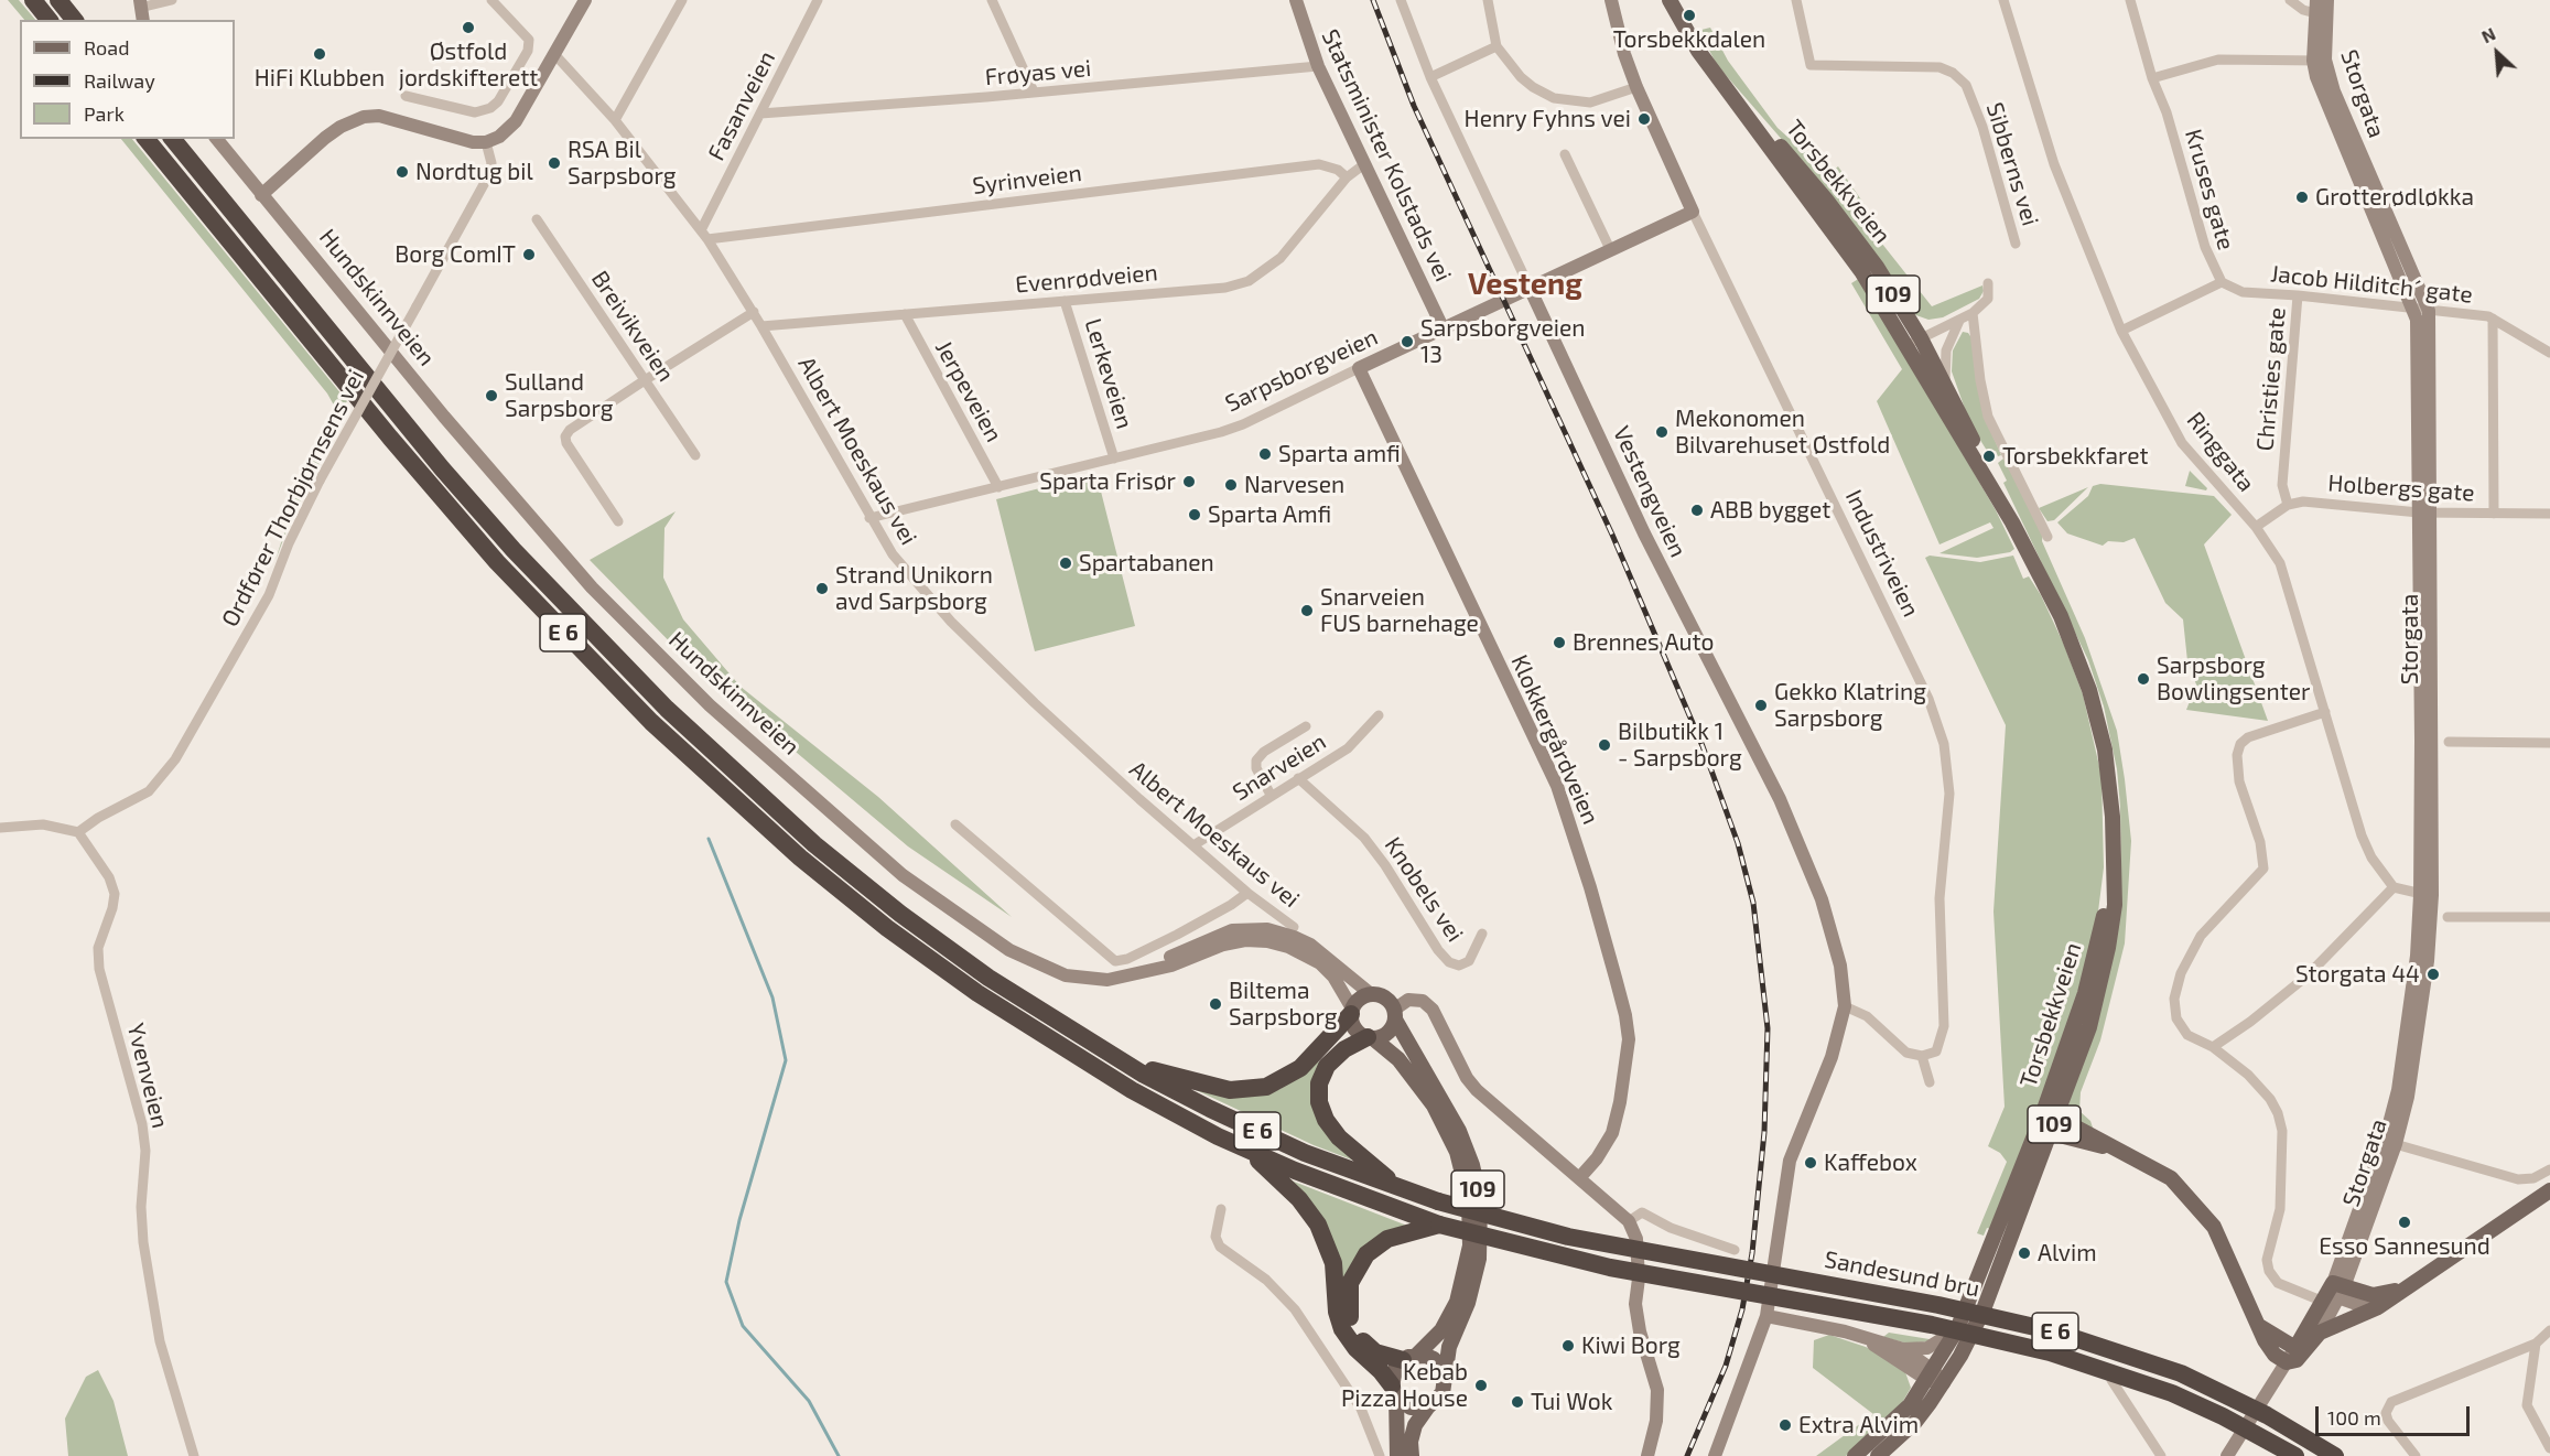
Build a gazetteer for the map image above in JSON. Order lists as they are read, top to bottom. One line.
{"streets":{"highway":["E 6","Sandesund bru"],"main road":["Torsbekkveien","109"],"street":["Frøyas vei","Storgata","Fasanveien","Statsminister Kolstads vei","Sibberns vei","Syrinveien","Kruses gate","Evenrødveien","Jacob Hilditch´ gate","Hundskinnveien","Breivikveien","Sarpsborgveien","Lerkeveien","Christies gate","Jerpeveien","Albert Moeskaus vei","Ringgata","Holbergs gate","Vestengveien","Ordfører Thorbjørnsens vei","Industriveien","Klokkergårdveien","Snarveien","Knobels vei","Yvenveien"]},"crossings":[["Frøyas vei","Fasanveien"],["Frøyas vei","Statsminister Kolstads vei"],["Storgata","Jacob Hilditch´ gate"],["Storgata","Holbergs gate"],["Fasanveien","Albert Moeskaus vei"],["Statsminister Kolstads vei","Evenrødveien"],["Statsminister Kolstads vei","Sarpsborgveien"],["Syrinveien","Evenrødveien"],["Syrinveien","Albert Moeskaus vei"],["Torsbekkveien","109"],["Kruses gate","Jacob Hilditch´ gate"],["Kruses gate","Ringgata"],["Evenrødveien","Lerkeveien"],["Evenrødveien","Jerpeveien"],["Evenrødveien","Albert Moeskaus vei"],["Jacob Hilditch´ gate","Christies gate"],["109","Hundskinnveien"],["109","E 6"],["Hundskinnveien","E 6"],["Sarpsborgveien","Lerkeveien"],["Sarpsborgveien","Jerpeveien"],["Sarpsborgveien","Albert Moeskaus vei"],["Sarpsborgveien","Vestengveien"],["Sarpsborgveien","Industriveien"],["Sarpsborgveien","Klokkergårdveien"],["Christies gate","Holbergs gate"],["Albert Moeskaus vei","Snarveien"],["Ordfører Thorbjørnsens vei","Yvenveien"],["E 6","Sandesund bru"],["Snarveien","Knobels vei"]],"districts":["Vesteng"],"places":["Torsbekkdalen","Østfold jordskifterett","HiFi Klubben","Henry Fyhns vei","RSA Bil Sarpsborg","Nordtug bil","Grotterødløkka","Borg ComIT","Sarpsborgveien 13","Sulland Sarpsborg","Mekonomen Bilvarehuset Østfold","Sparta amfi","Torsbekkfaret","Sparta Frisør","Narvesen","ABB bygget","Sparta Amfi","Spartabanen","Strand Unikorn avd Sarpsborg","Snarveien FUS barnehage","Brennes Auto","Sarpsborg Bowlingsenter","Gekko Klatring Sarpsborg","Bilbutikk 1 - Sarpsborg","Storgata 44","Biltema Sarpsborg","Kaffebox","Esso Sannesund","Alvim","Kiwi Borg","Kebab Pizza House","Tui Wok","Extra Alvim"],"legend":["Road","Railway","Park"],"scale_bar":"100 m","north":"top left"}
